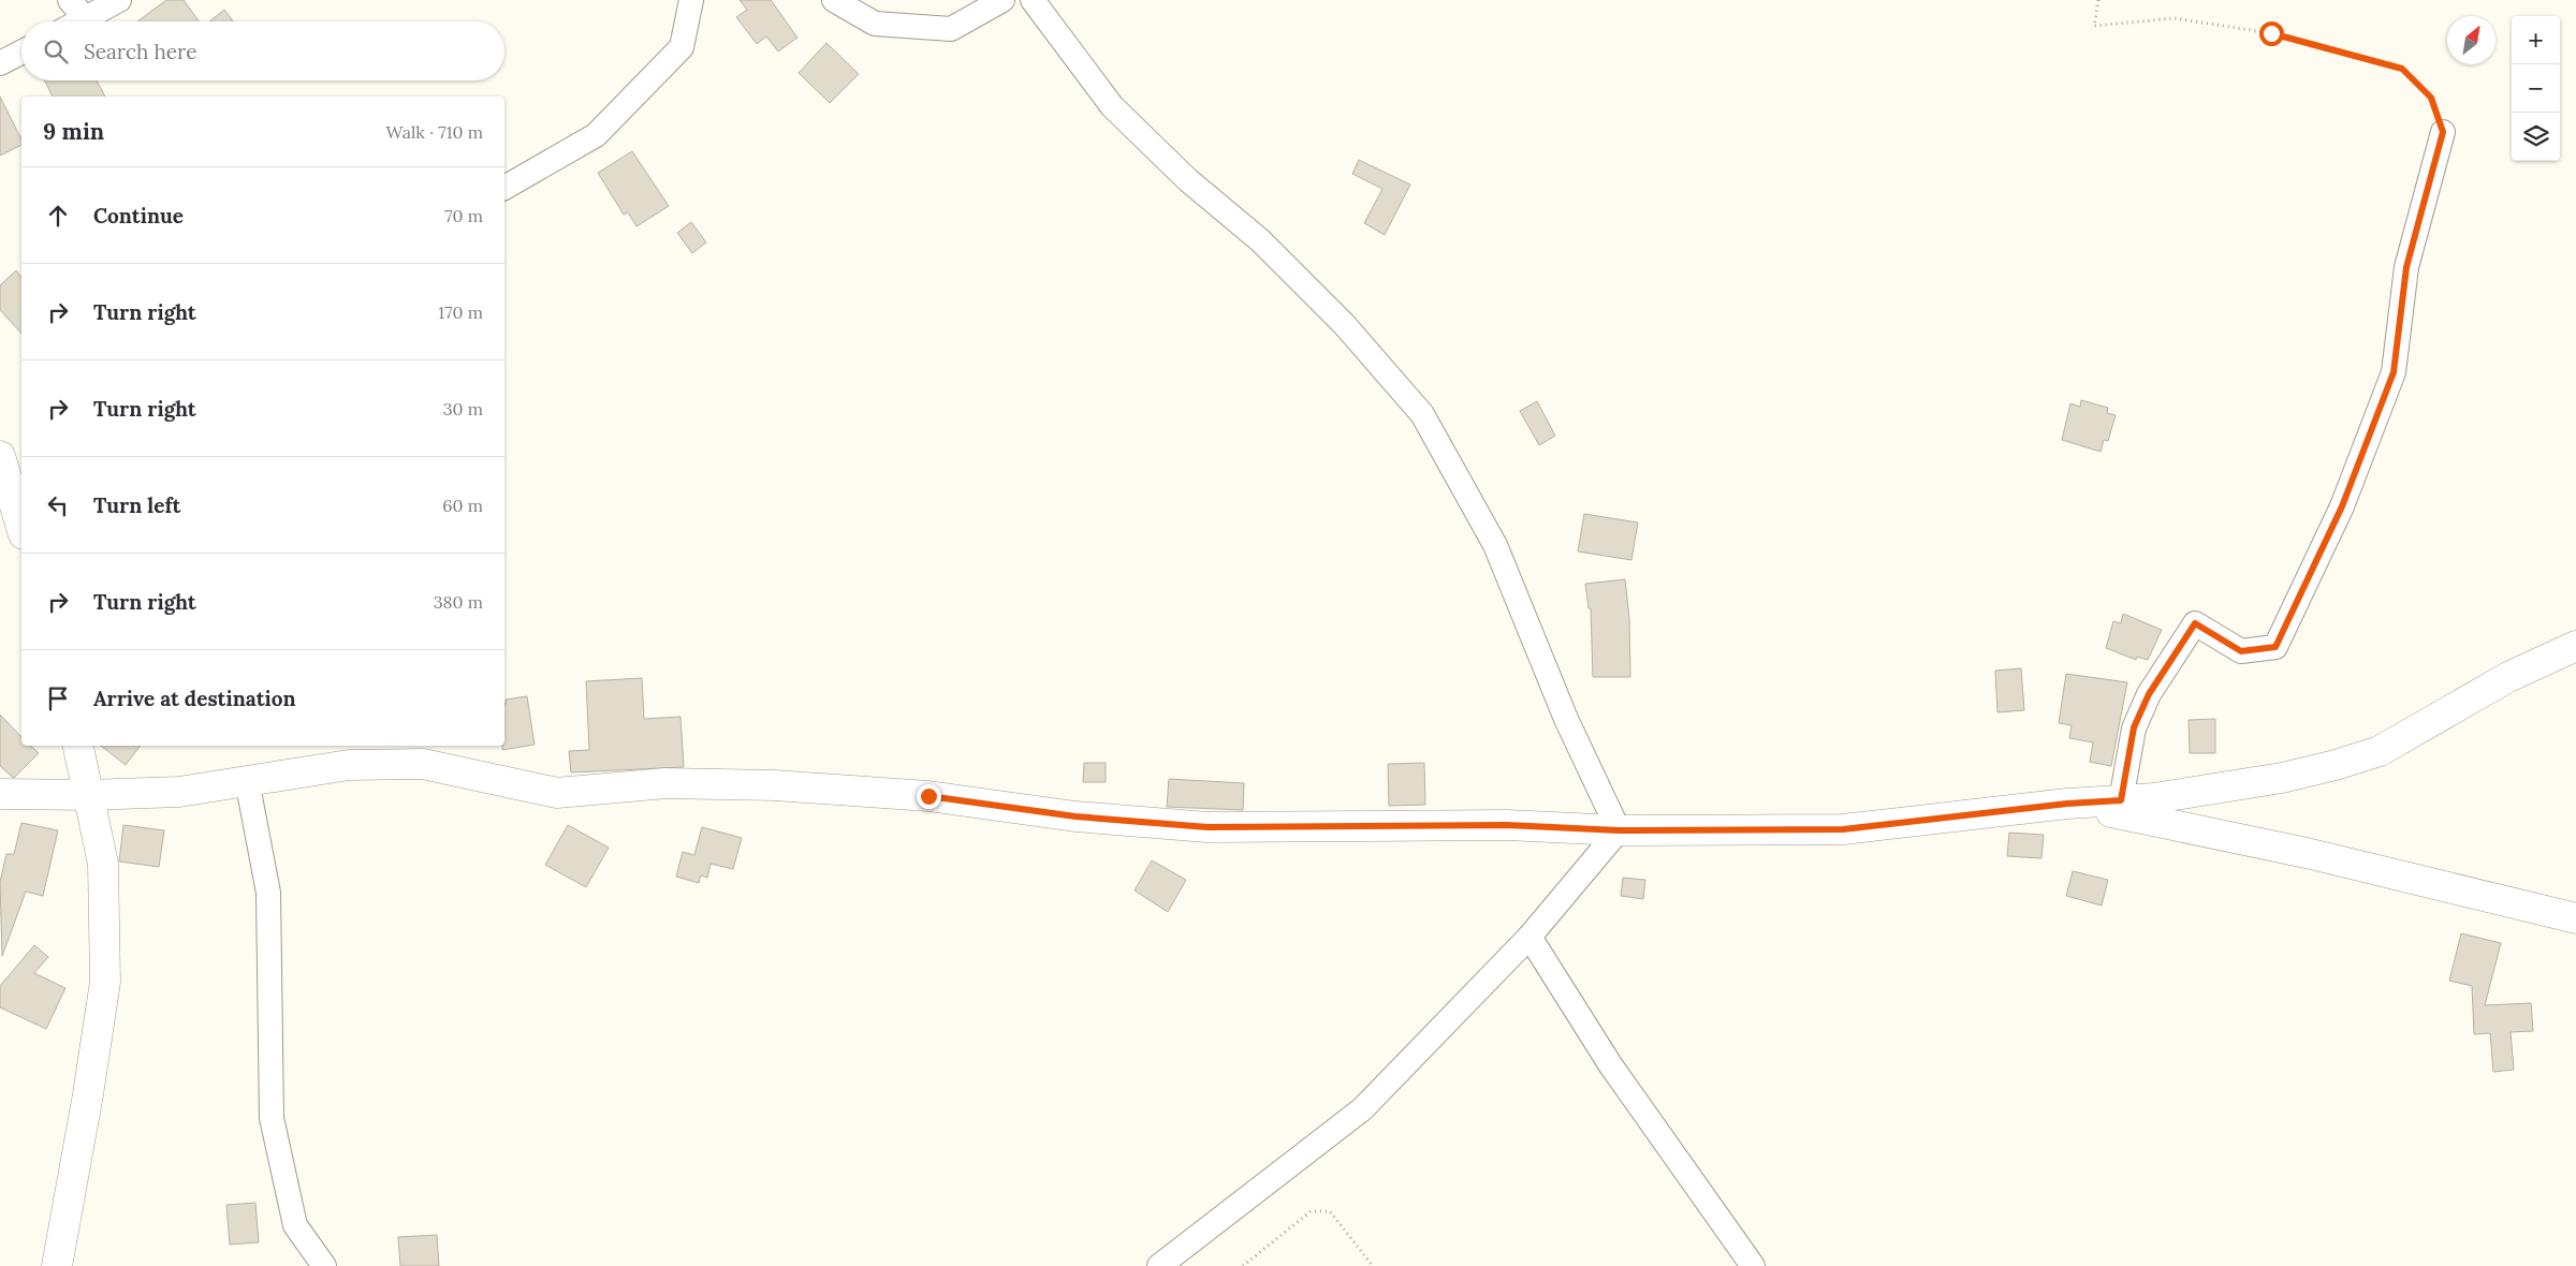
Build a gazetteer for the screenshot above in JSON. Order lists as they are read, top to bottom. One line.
{"north":"top right","page":{"map_buttons":["+","−"],"search":"Search here","heading":["9 min","Walk · 710 m"],"list":[["Continue","70 m"],["Turn right","170 m"],["Turn right","30 m"],["Turn left","60 m"],["Turn right","380 m"],"Arrive at destination"]}}
